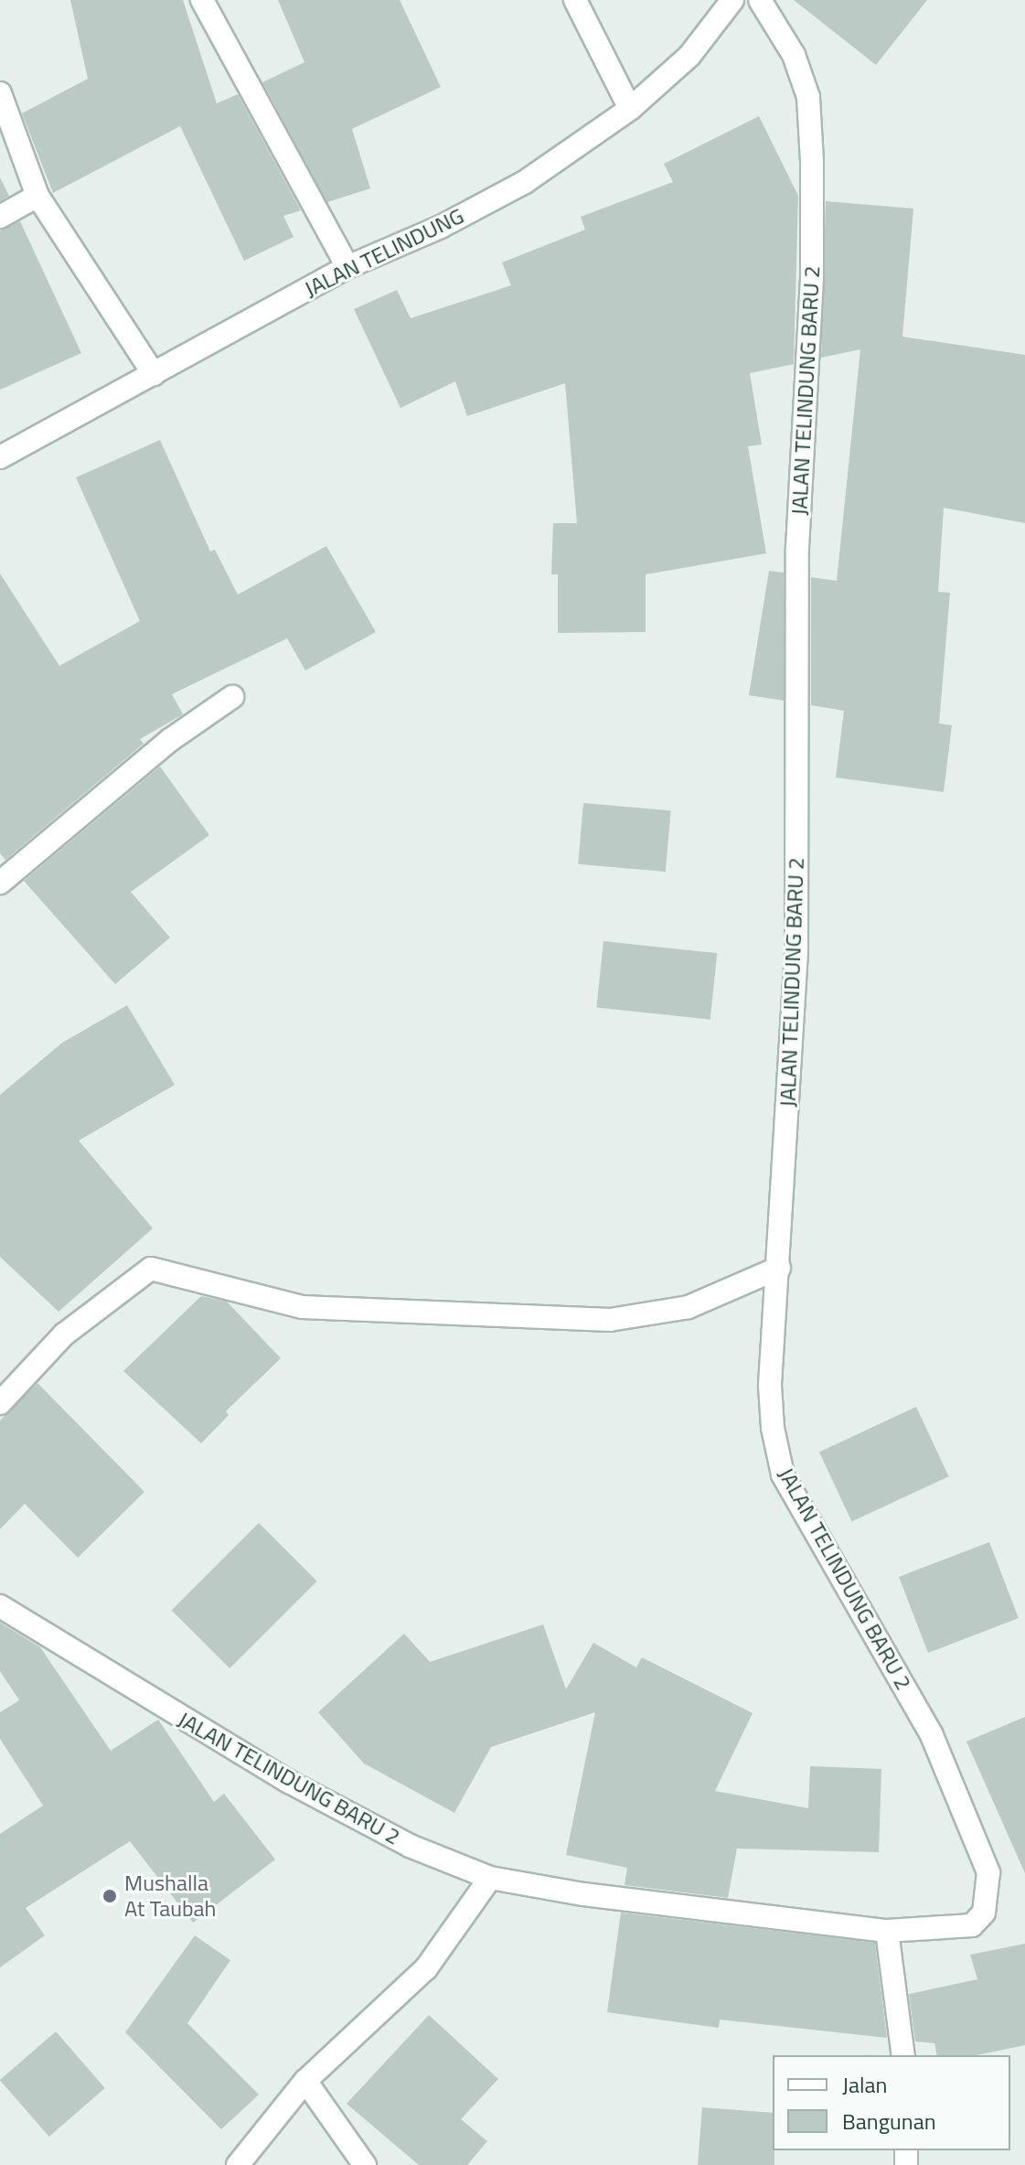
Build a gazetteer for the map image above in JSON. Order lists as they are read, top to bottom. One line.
{"streets":{"street":["JALAN TELINDUNG","JALAN TELINDUNG BARU 2"]},"places":["Mushalla At Taubah"],"legend":["Jalan","Bangunan"]}
